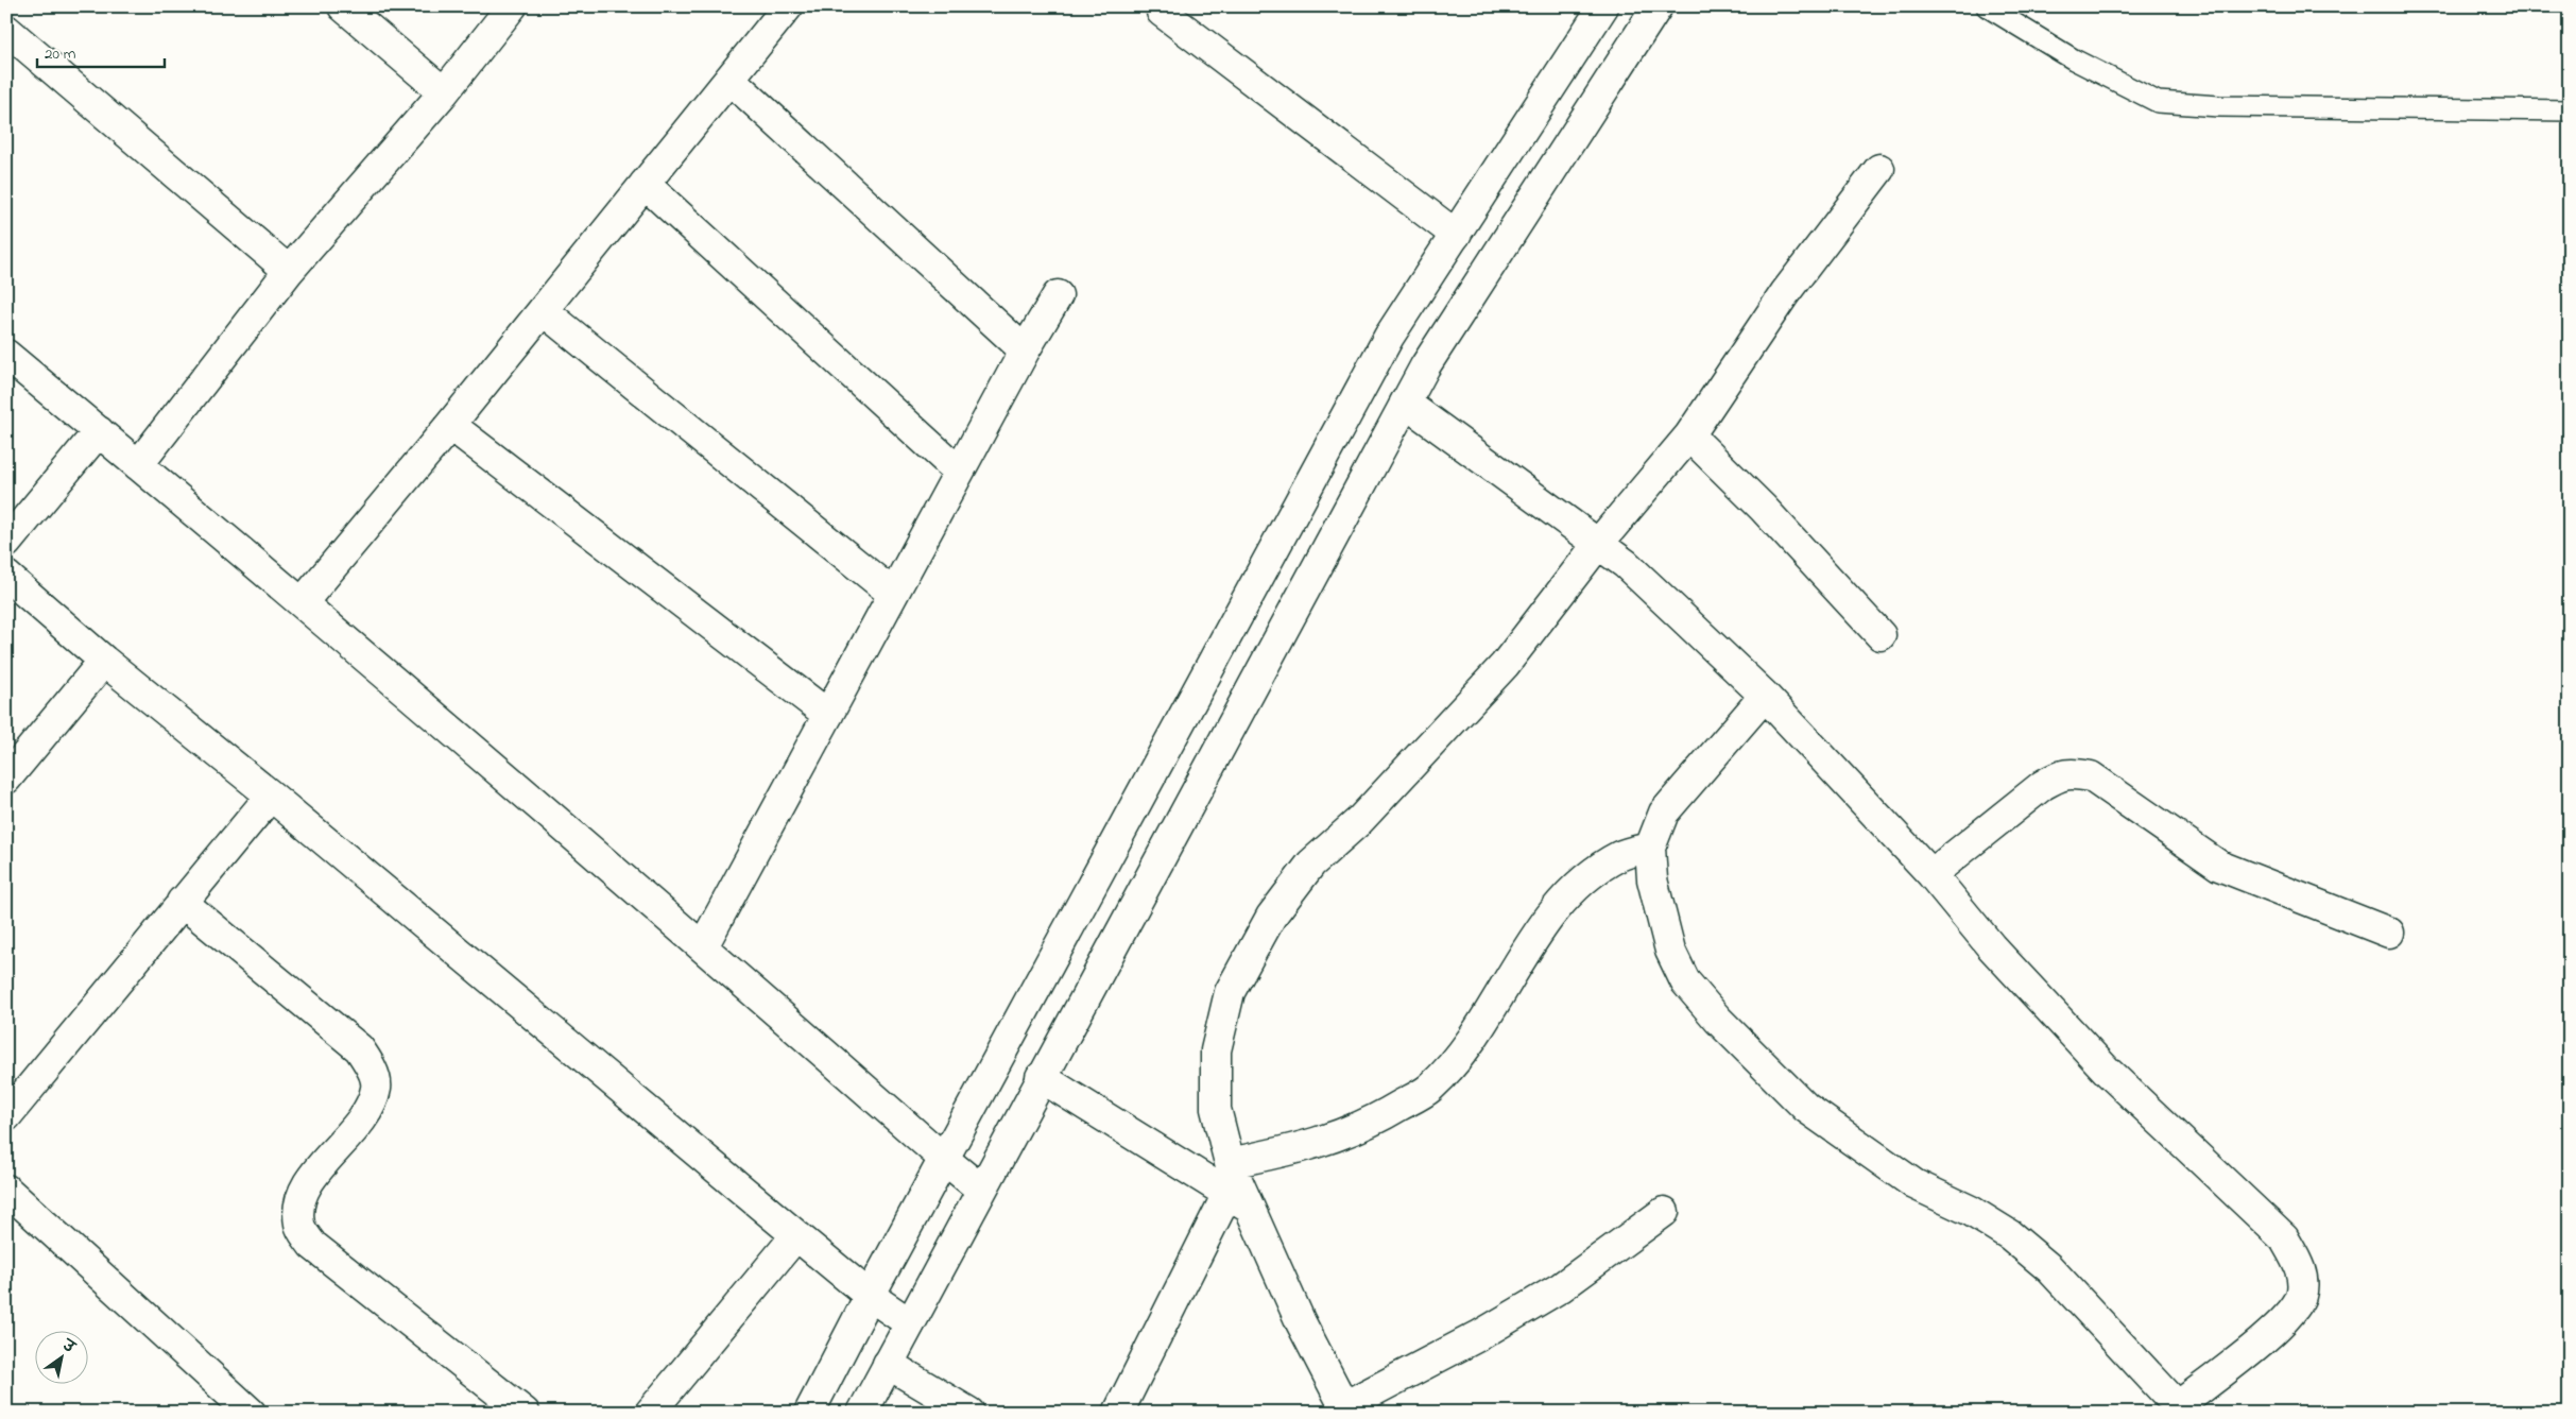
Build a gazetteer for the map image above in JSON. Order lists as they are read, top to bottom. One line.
{"scale_bar":"20 m","north":"top right"}
